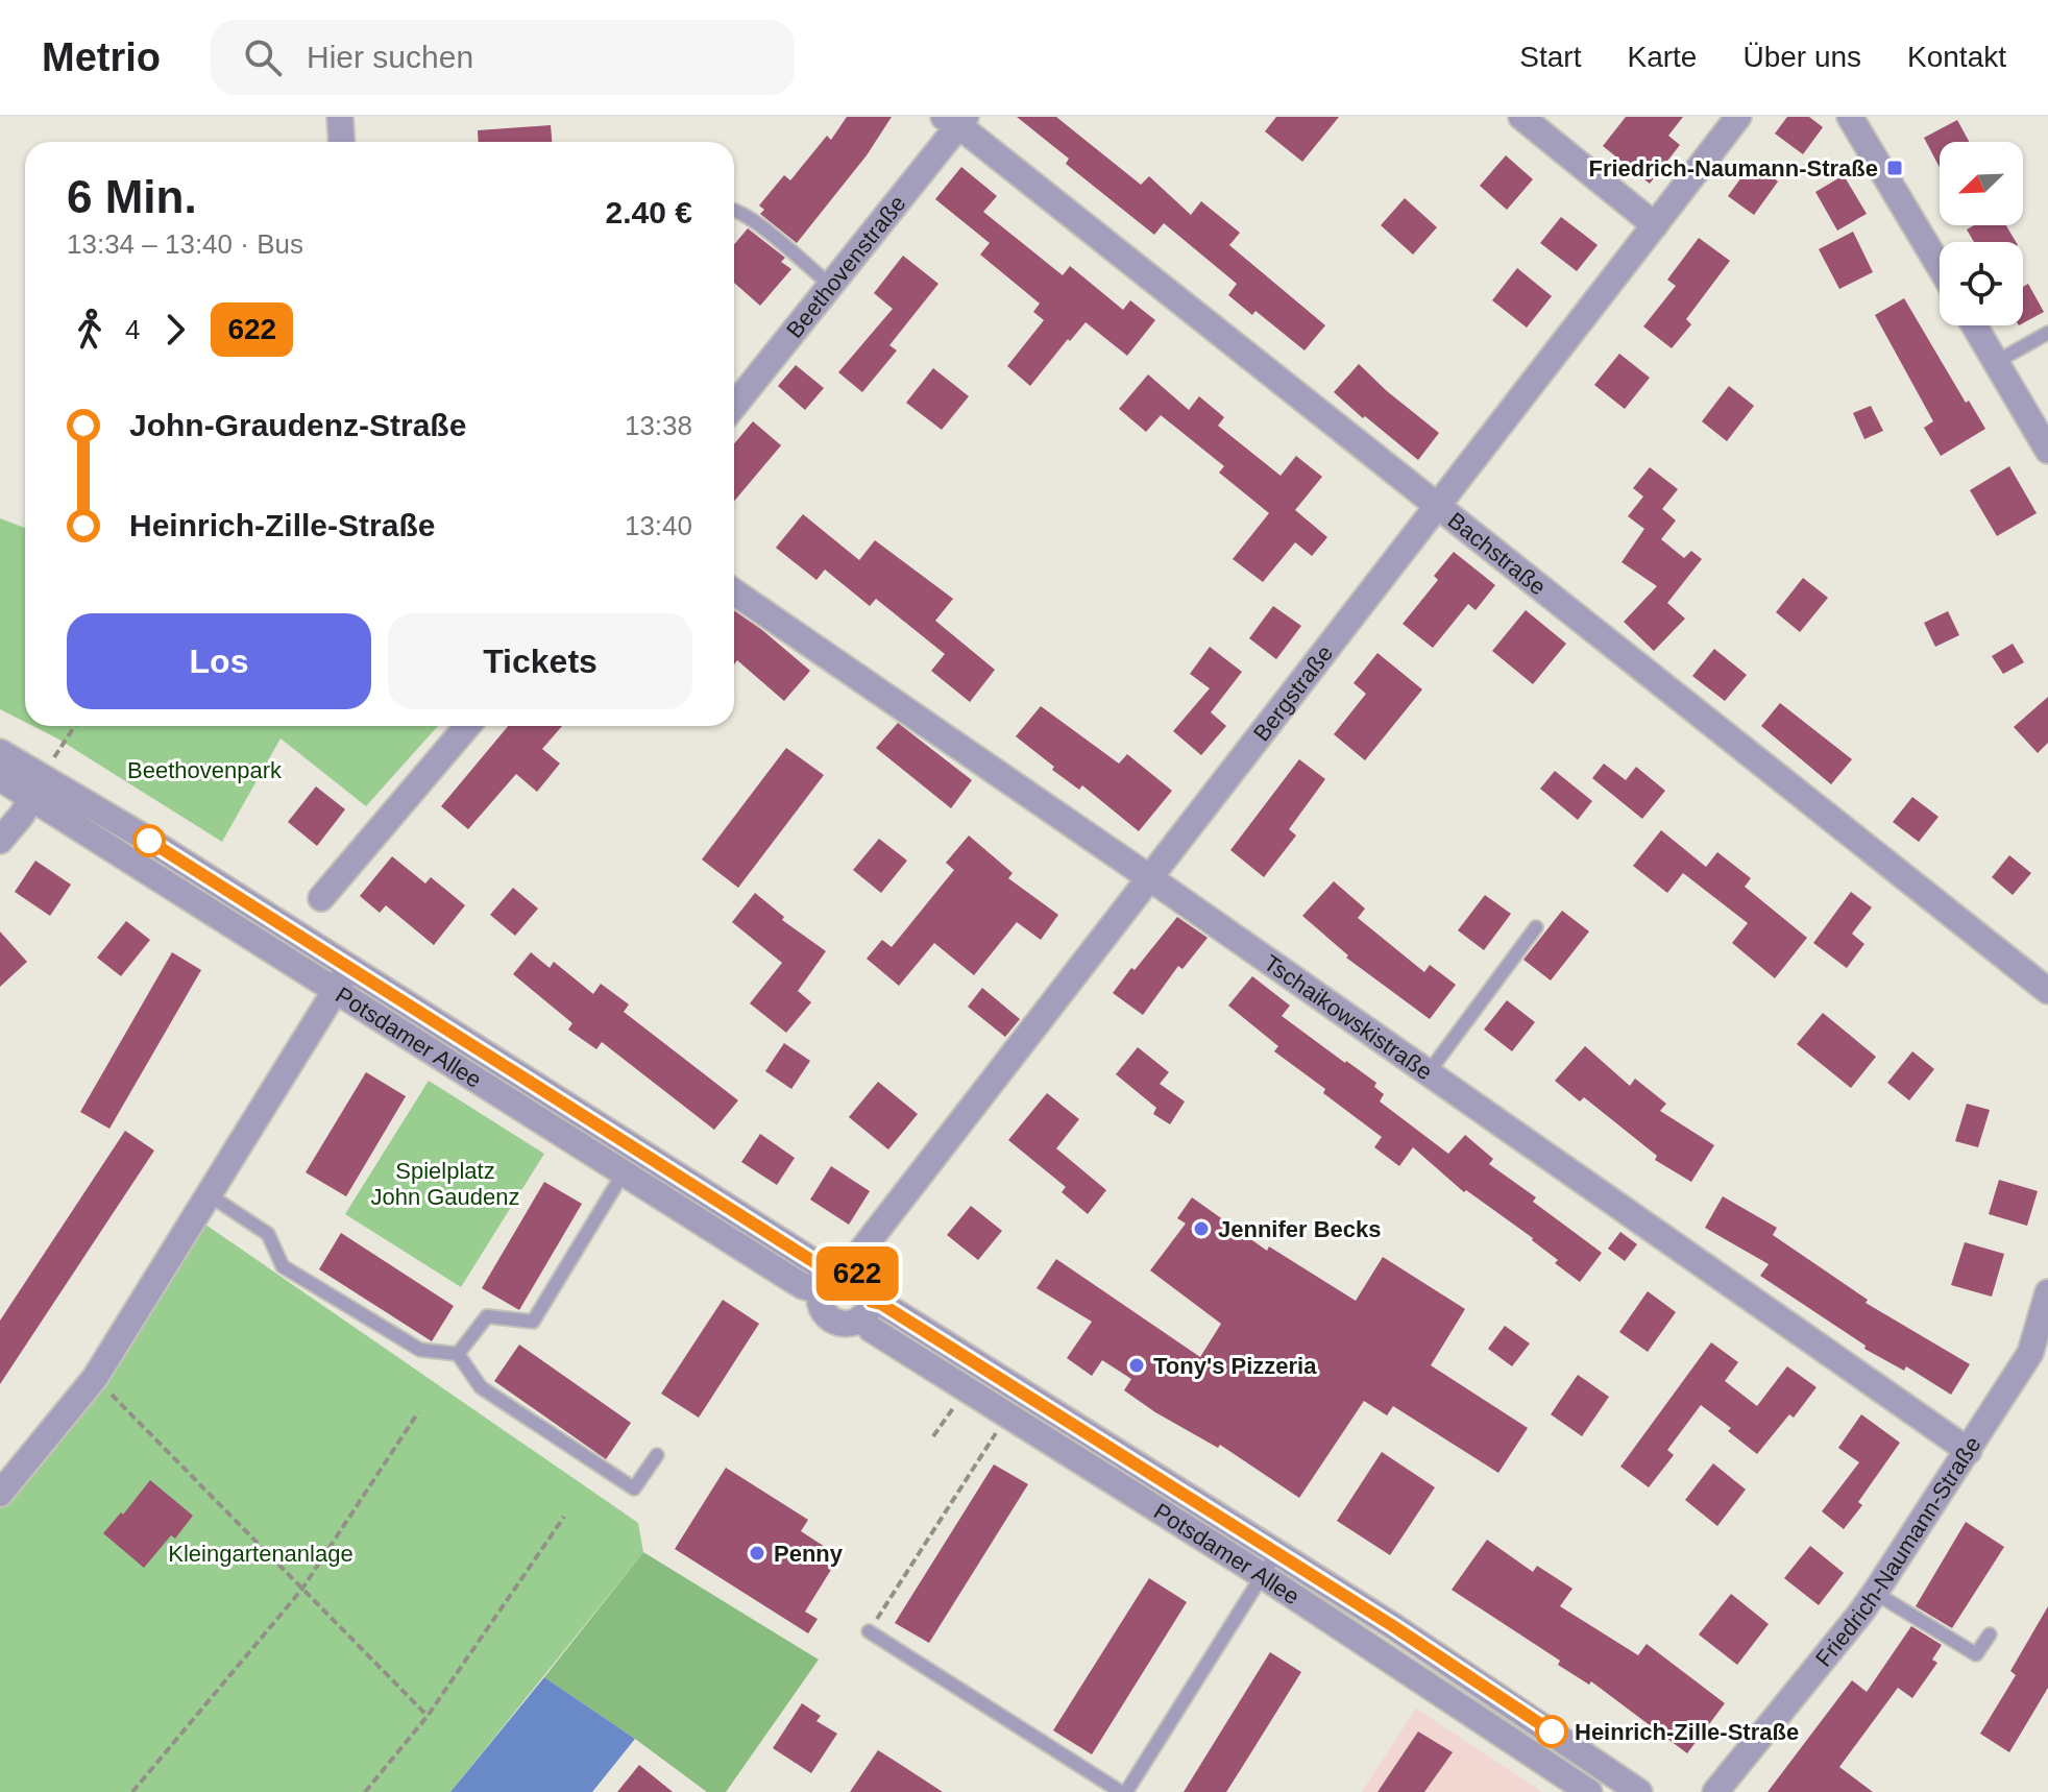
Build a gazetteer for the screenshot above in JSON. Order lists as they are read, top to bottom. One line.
{"streets":{"street":["Beethovenstraße","Bachstraße","Bergstraße","Tschaikowskistraße","Potsdamer Allee","Friedrich-Naumann-Straße"]},"crossings":[["Beethovenstraße","Bachstraße"],["Bachstraße","Bergstraße"],["Bergstraße","Tschaikowskistraße"],["Bergstraße","Potsdamer Allee"],["Tschaikowskistraße","Friedrich-Naumann-Straße"]],"parks":["Beethovenpark","Spielplatz John Gaudenz","Kleingartenanlage"],"places":{"transit":["Friedrich-Naumann-Straße"],"other":["Jennifer Becks","Tony's Pizzeria","Penny","Heinrich-Zille-Straße"]},"lines":["bus line 622"],"north":"bottom left","page":{"header":"Metrio","search":"Hier suchen","nav":["Start","Karte","Über uns","Kontakt"],"on_map":"622","heading":["6 Min.","13:34 – 13:40 · Bus","2.40 €"],"legs":["4","622"],"list":[{"name":"John-Graudenz-Straße","value":"13:38"},{"name":"Heinrich-Zille-Straße","value":"13:40"}],"buttons":["Los","Tickets"]}}
